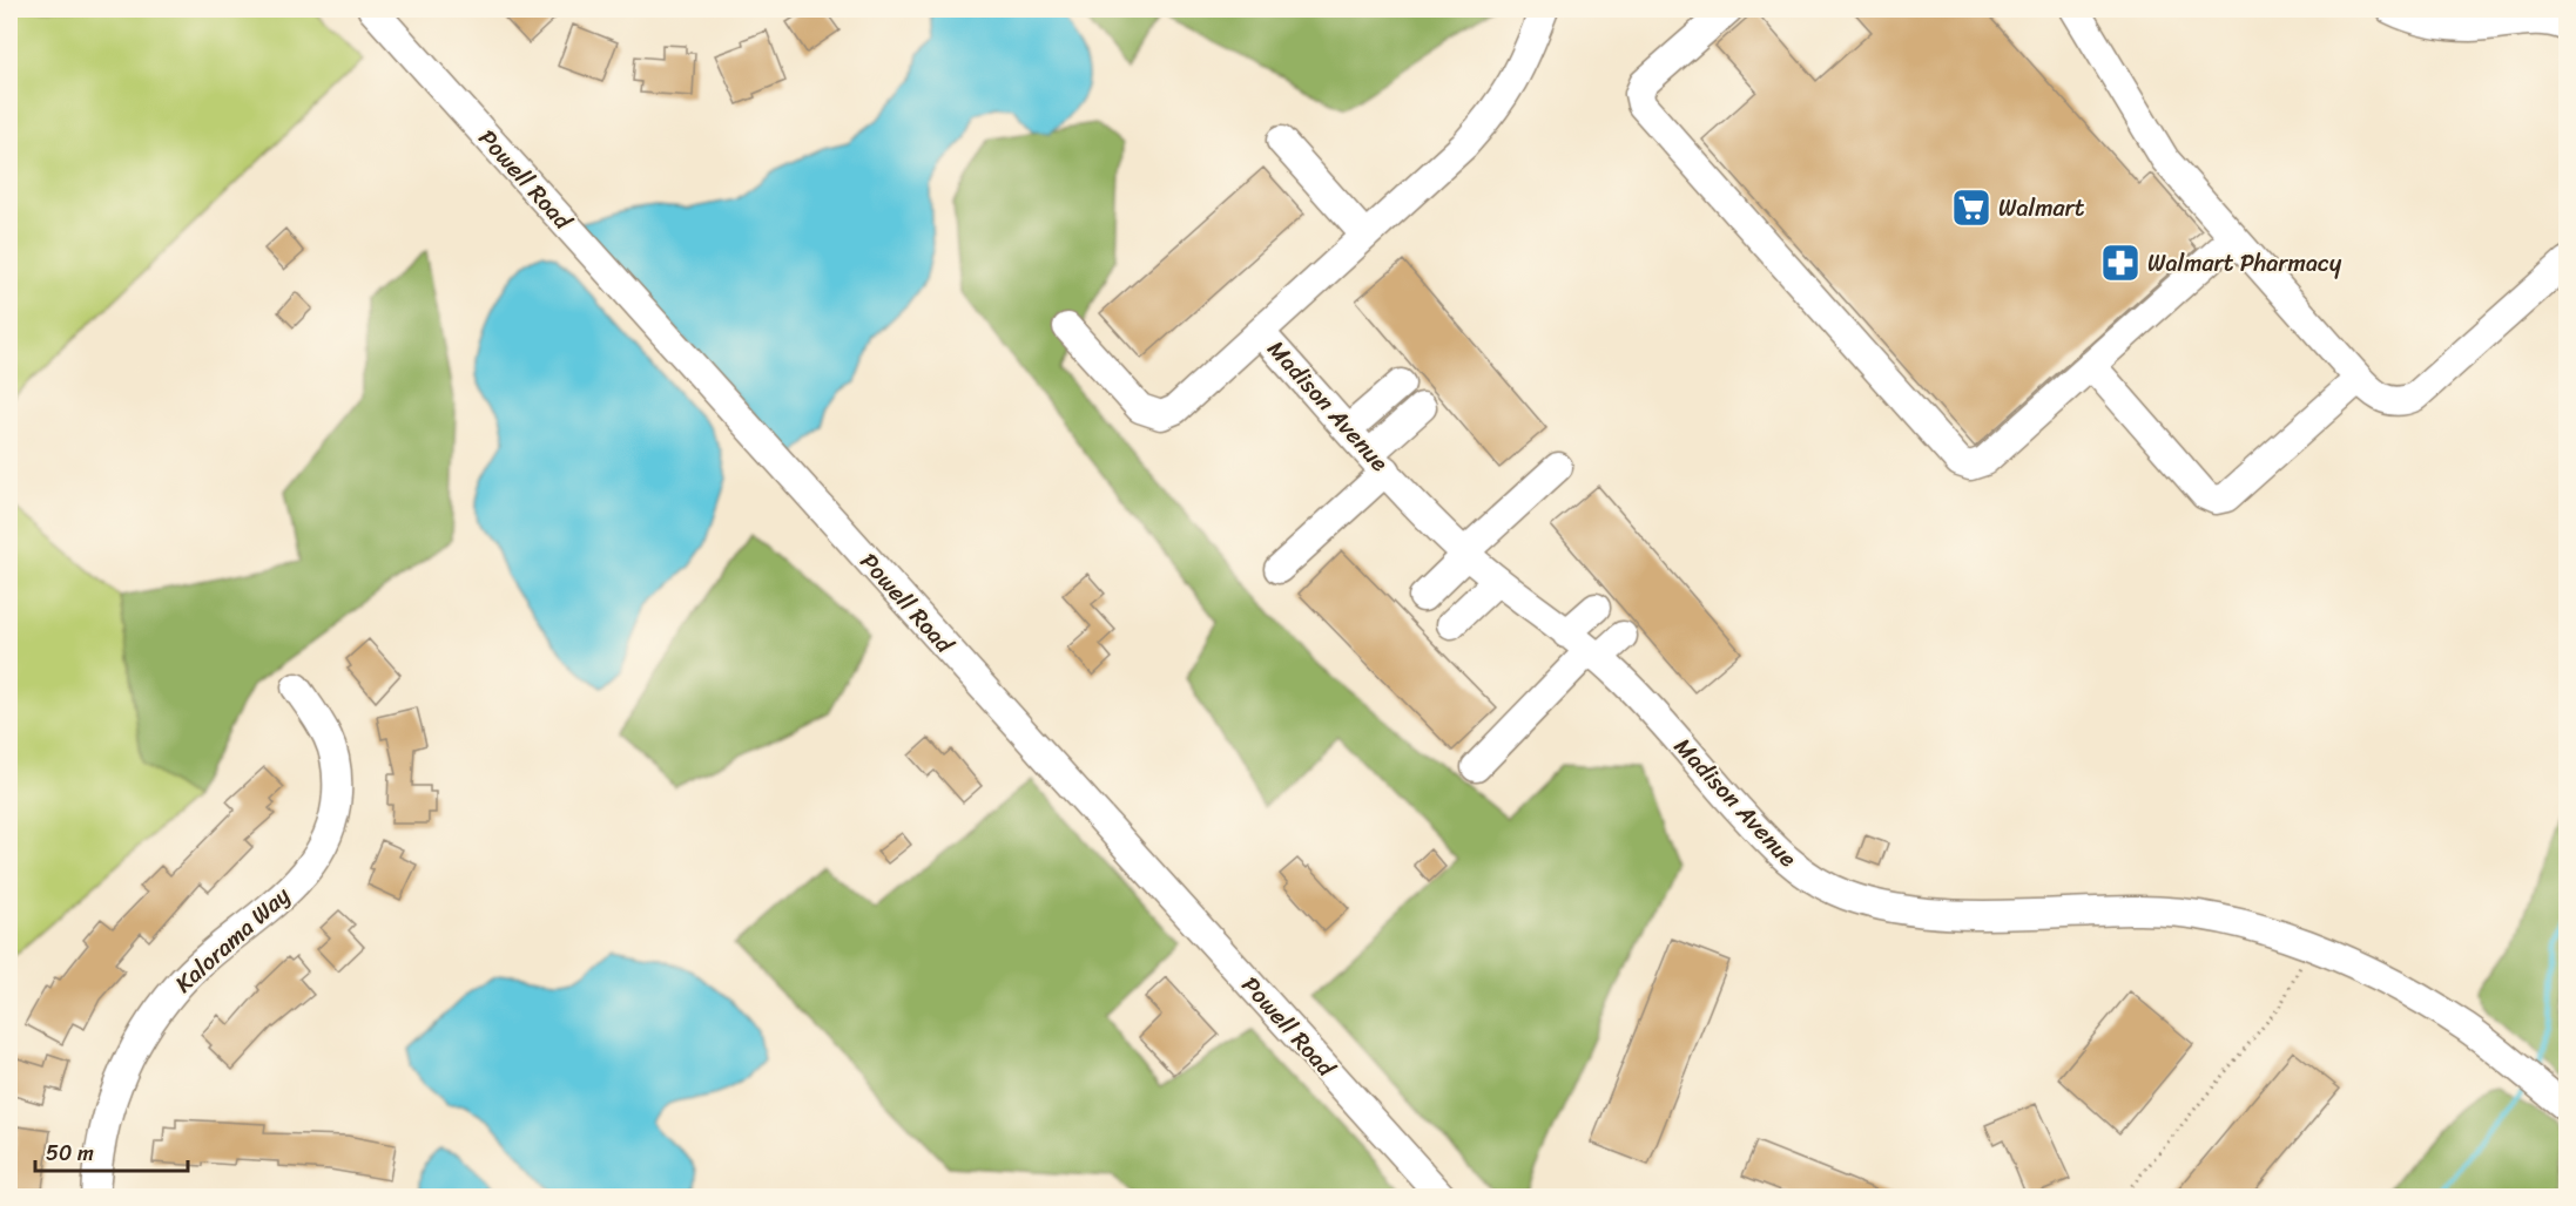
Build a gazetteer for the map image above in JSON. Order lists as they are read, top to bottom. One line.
{"streets":{"street":["Powell Road","Madison Avenue","Kalorama Way"]},"places":{"supermarket":["Walmart"],"pharmacy":["Walmart Pharmacy"]},"scale_bar":"50 m"}
